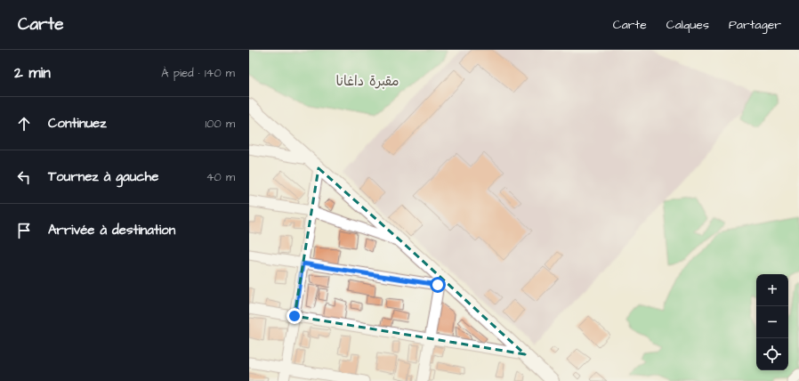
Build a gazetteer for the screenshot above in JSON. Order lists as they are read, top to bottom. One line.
{"parks":["مقبرة داغانا"],"page":{"header":"Carte","nav":["Carte","Calques","Partager"],"heading":["2 min","À pied · 140 m"],"list":[["Continuez","100 m"],["Tournez à gauche","40 m"],"Arrivée à destination"],"map_buttons":["+","−"]}}
